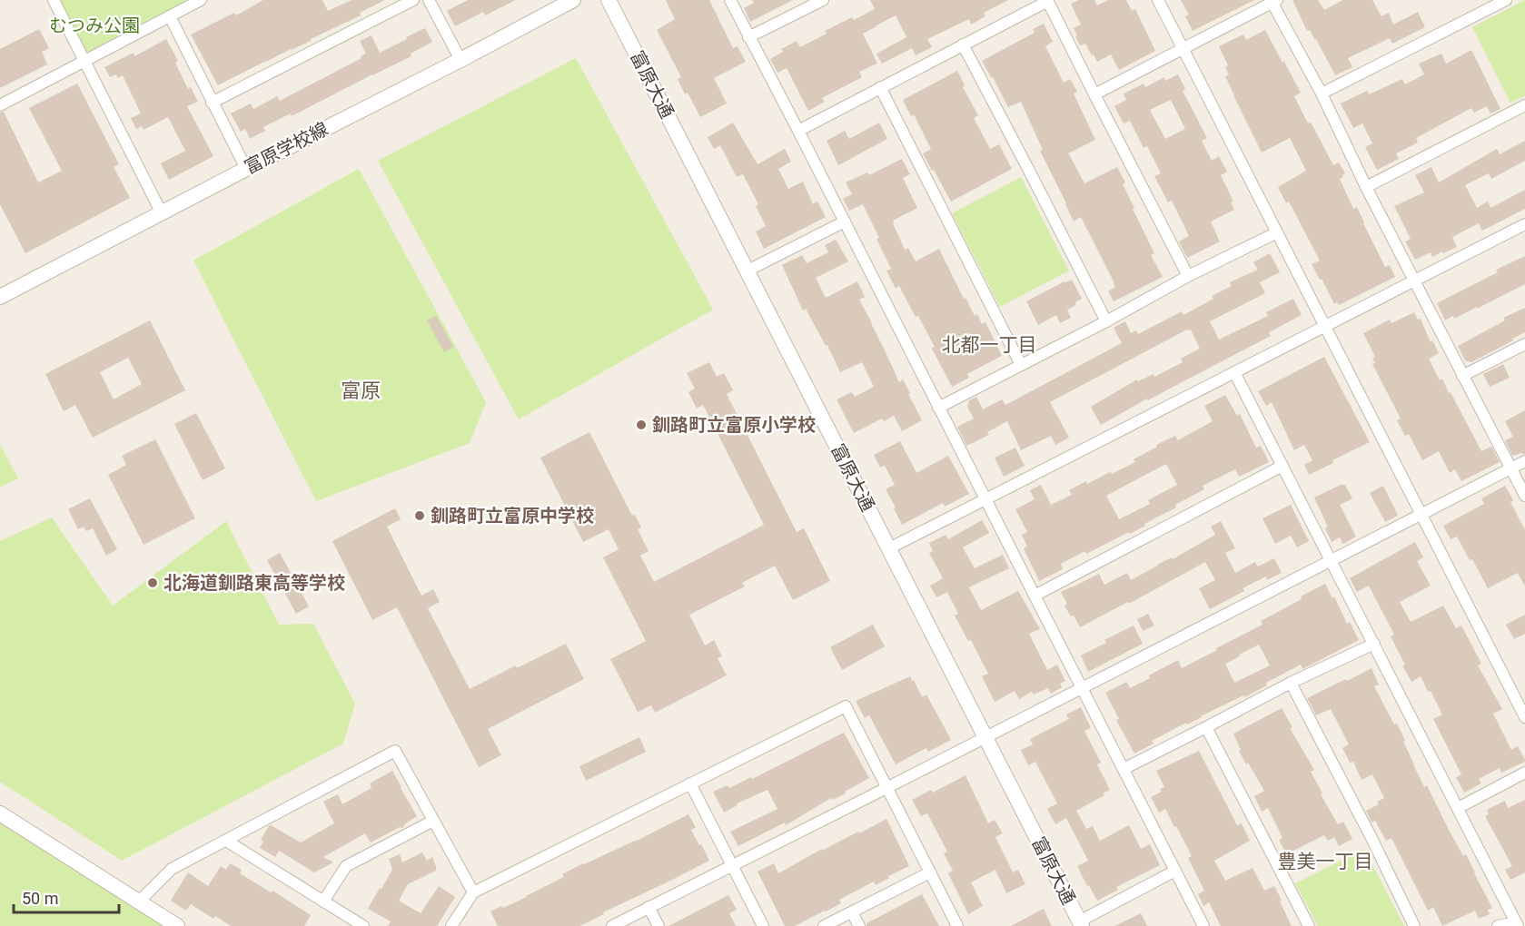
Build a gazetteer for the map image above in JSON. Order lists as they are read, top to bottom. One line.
{"streets":{"street":["富原大通","富原学校線"]},"districts":["北都一丁目","富原","豊美一丁目"],"parks":["むつみ公園"],"places":["釧路町立富原小学校","釧路町立富原中学校","北海道釧路東高等学校"],"scale_bar":"50 m"}
